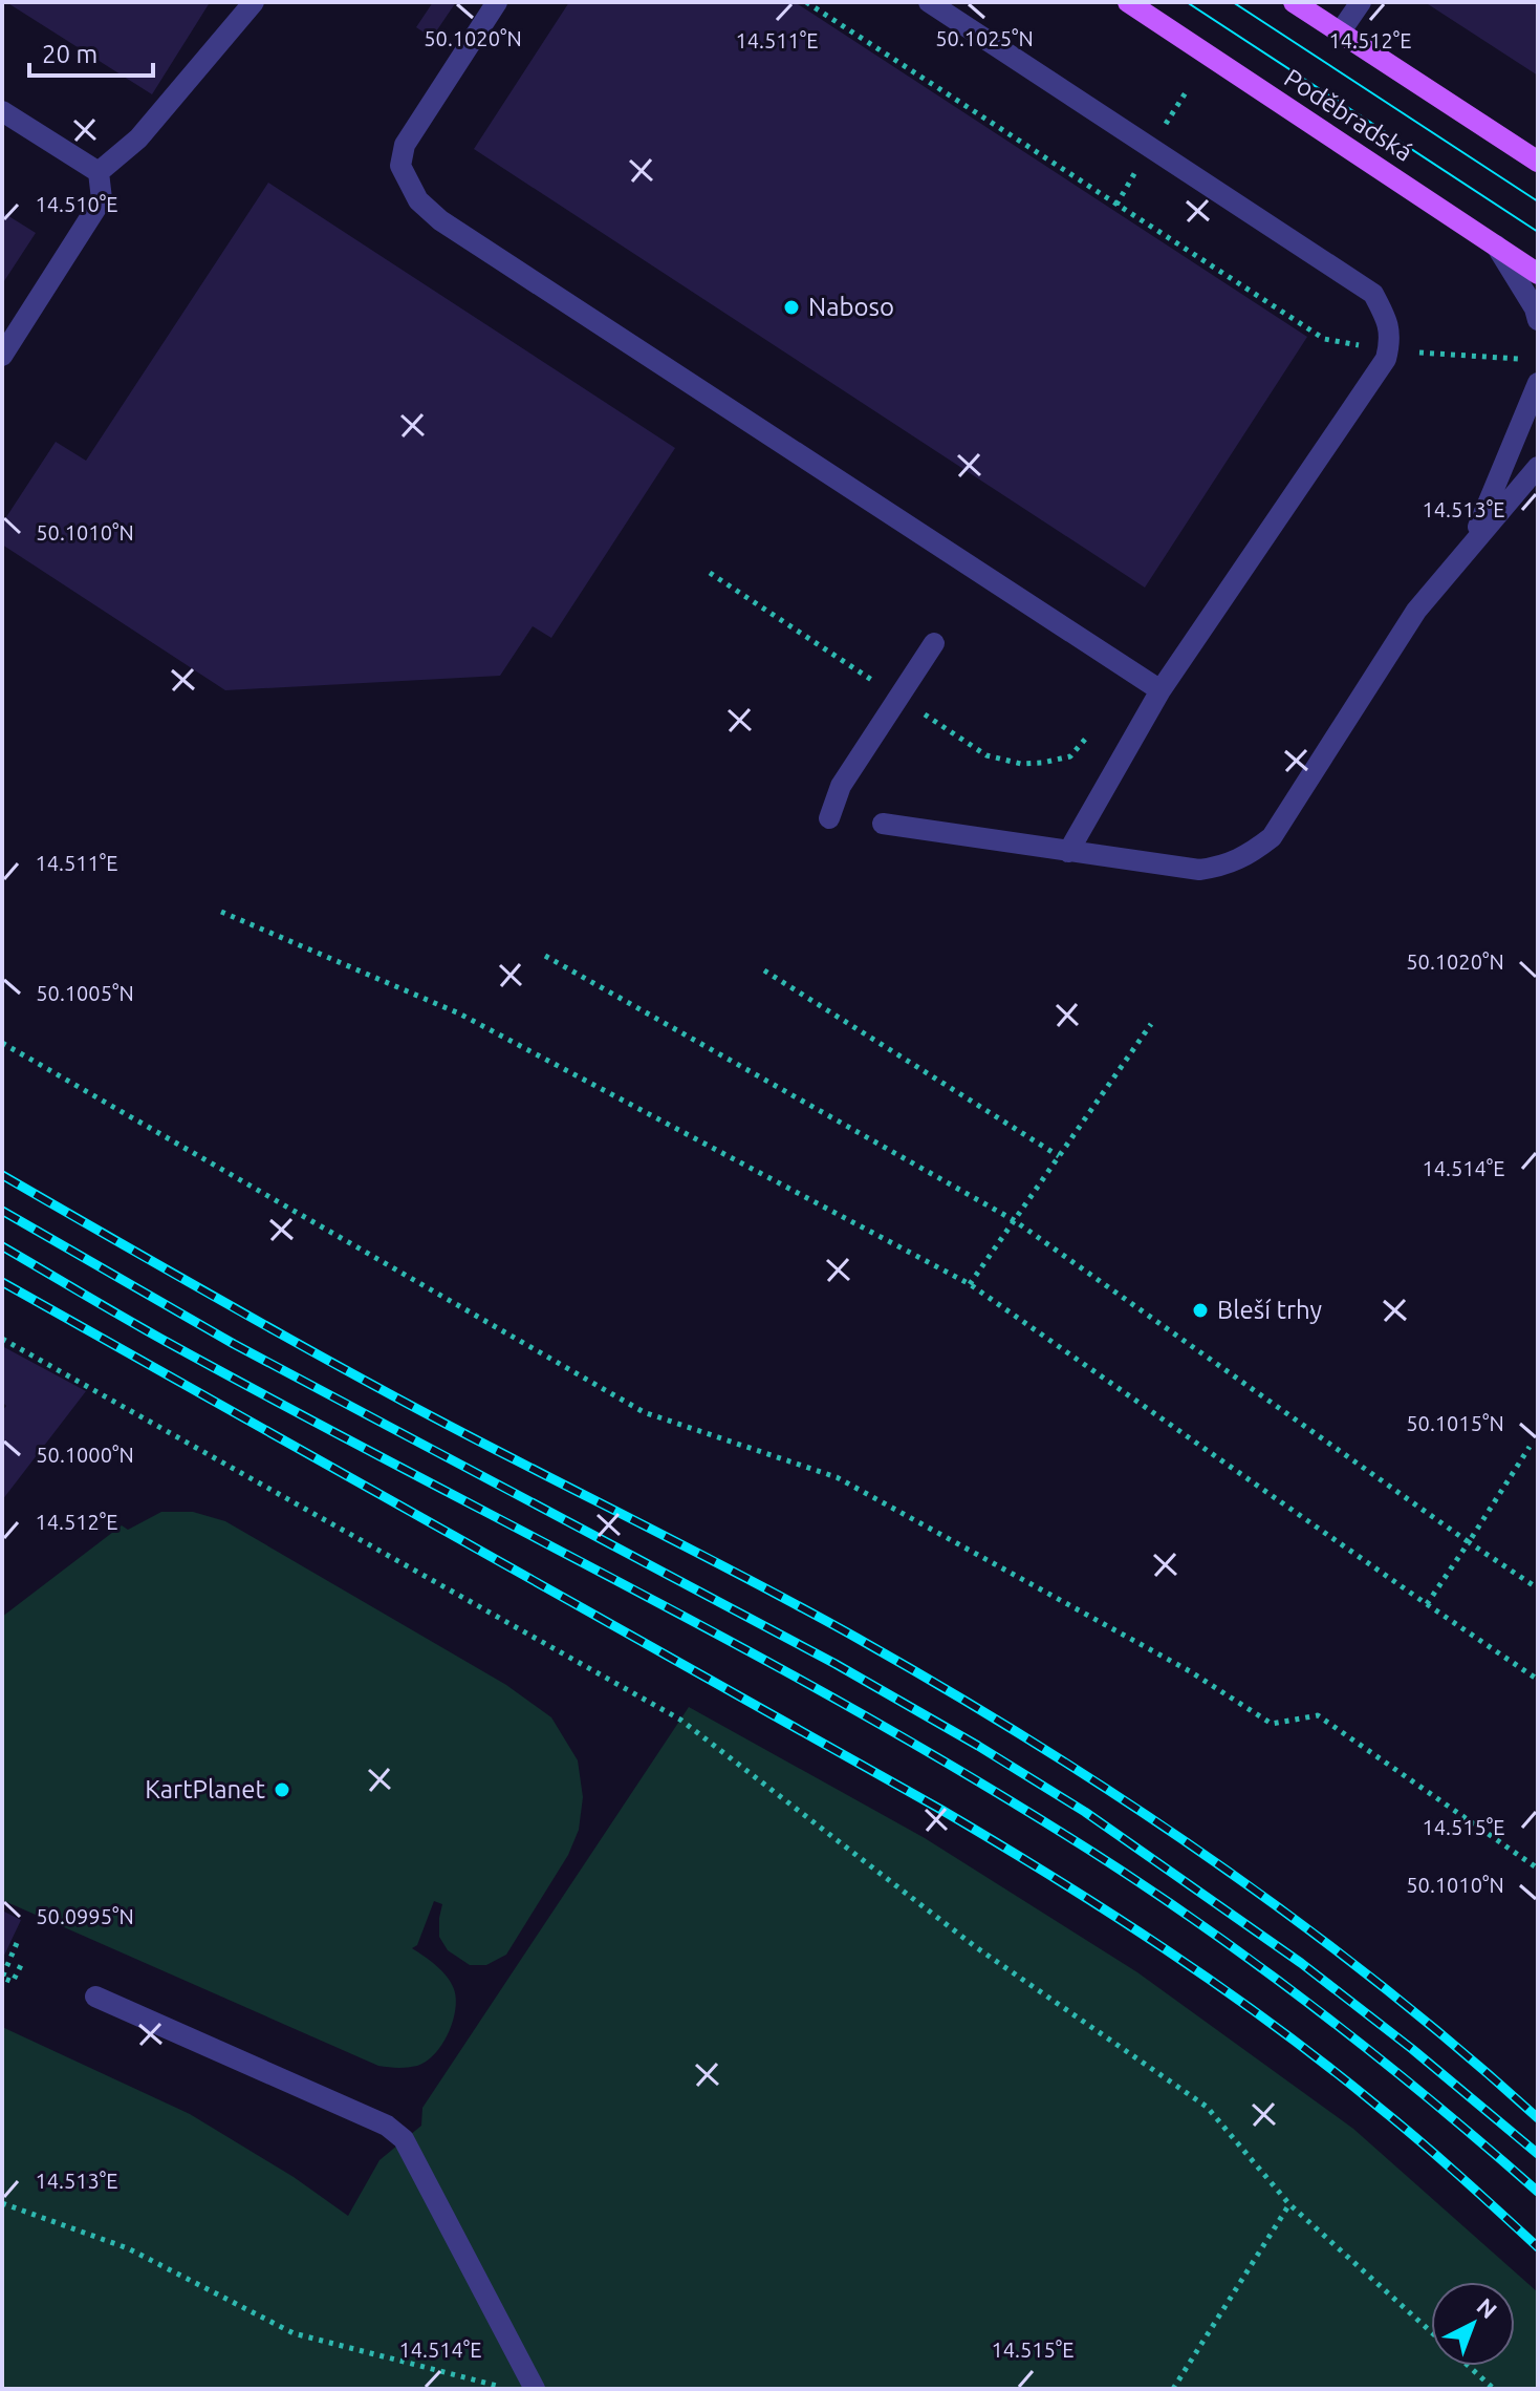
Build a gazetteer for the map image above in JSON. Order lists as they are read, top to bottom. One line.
{"streets":{"main road":["Poděbradská"]},"places":["Naboso","Bleší trhy","KartPlanet"],"scale_bar":"20 m","north":"top right","coordinates":["50.1020°N","50.1025°N","14.511°E","14.512°E","14.510°E","14.513°E","50.1010°N","50.1005°N","14.514°E","50.1015°N","50.1000°N","14.515°E","50.0995°N"]}
